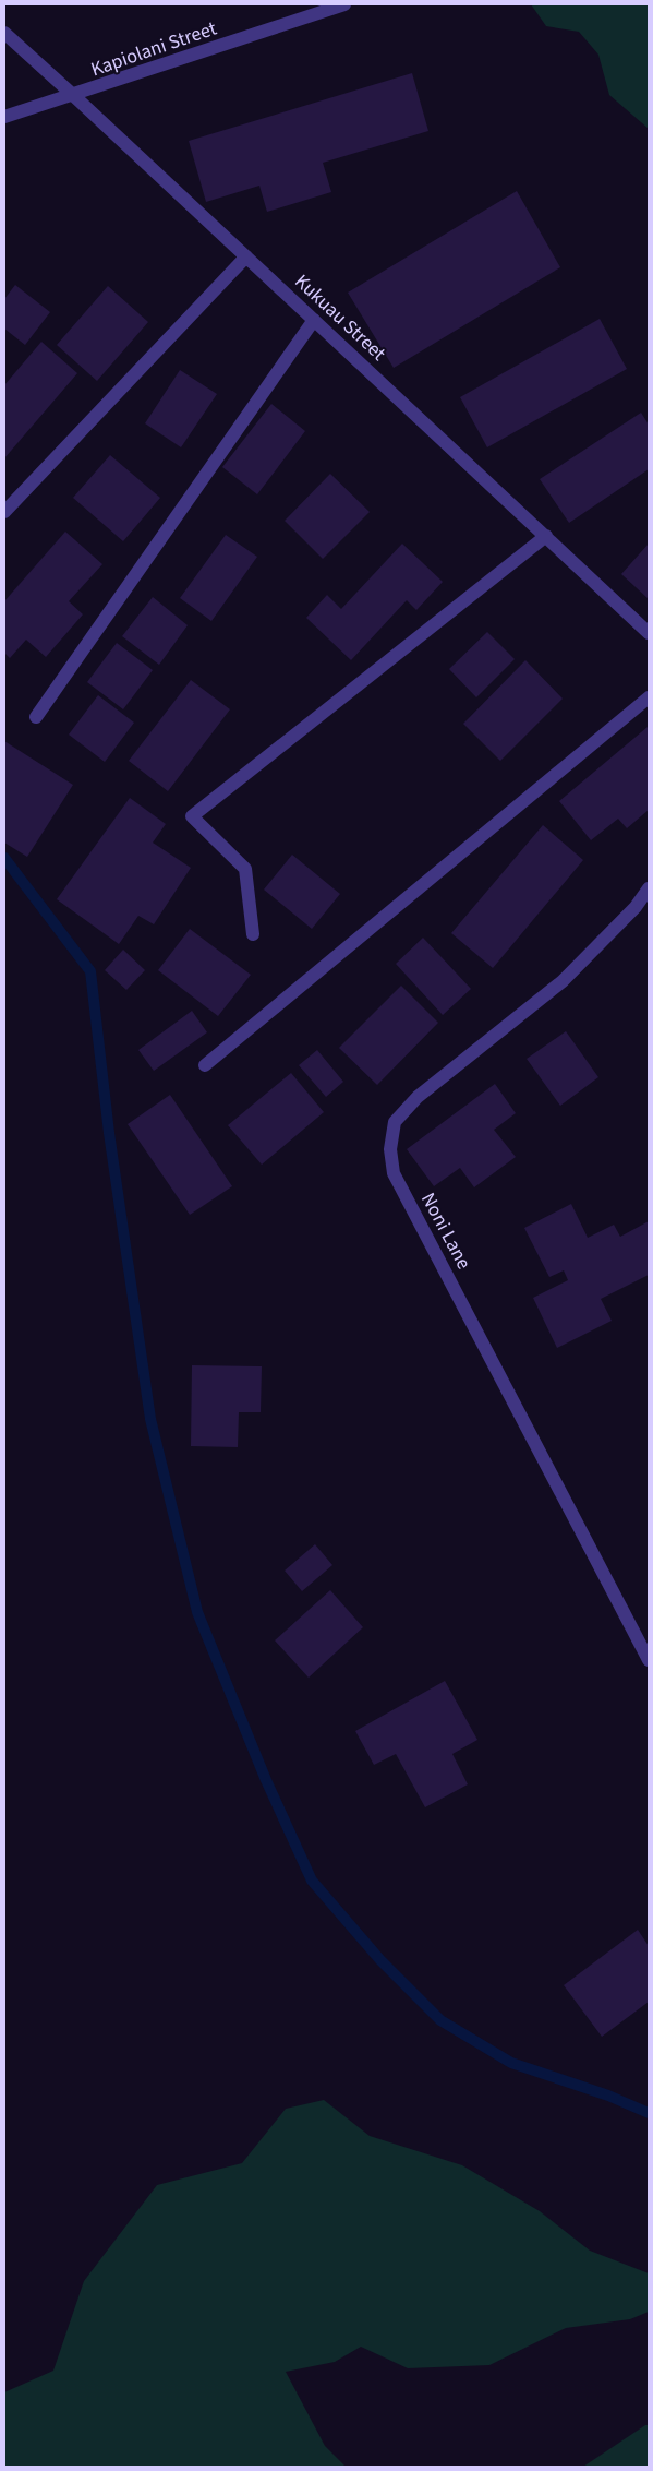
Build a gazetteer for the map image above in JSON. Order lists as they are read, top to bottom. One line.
{"streets":{"street":["Kapiolani Street","Kukuau Street","Noni Lane"]},"crossings":[["Kapiolani Street","Kukuau Street"]]}
